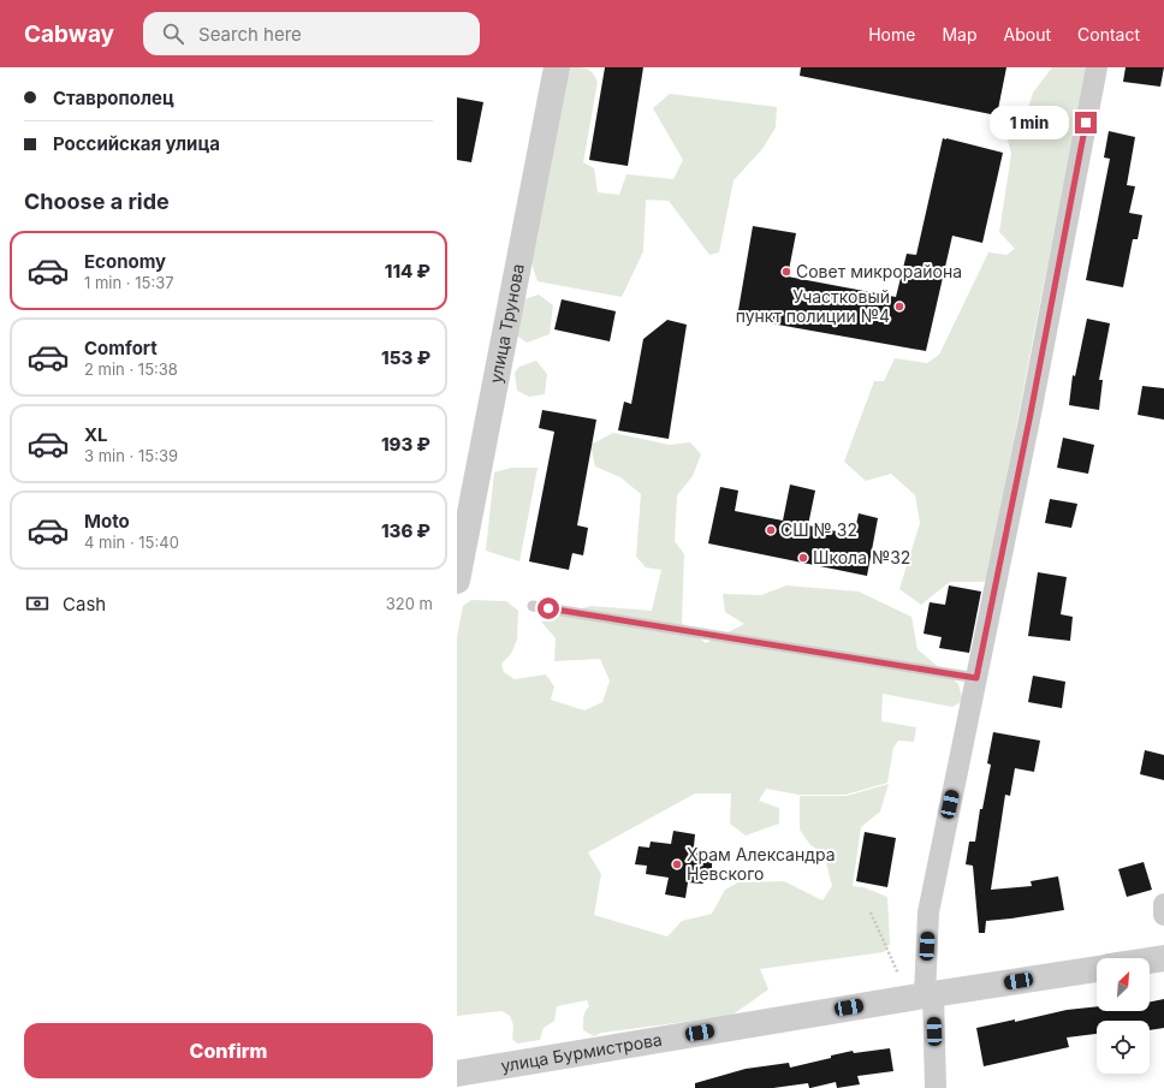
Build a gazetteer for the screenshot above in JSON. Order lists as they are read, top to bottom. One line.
{"streets":{"street":["улица Трунова","улица Бурмистрова"]},"places":["Совет микрорайона","Участковый пункт полиции №4","СШ № 32","Школа №32","Храм Александра Невского"],"north":"top right","page":{"header":"Cabway","search":"Search here","nav":["Home","Map","About","Contact"],"banner":["Ставрополец","Российская улица"],"bubble":"1 min","heading":"Choose a ride","list":[{"name":"Economy","note":"1 min · 15:37","value":"114 ₽"},{"name":"Comfort","note":"2 min · 15:38","value":"153 ₽"},{"name":"XL","note":"3 min · 15:39","value":"193 ₽"},{"name":"Moto","note":"4 min · 15:40","value":"136 ₽"}],"pay":["Cash","320 m"],"buttons":"Confirm"}}
